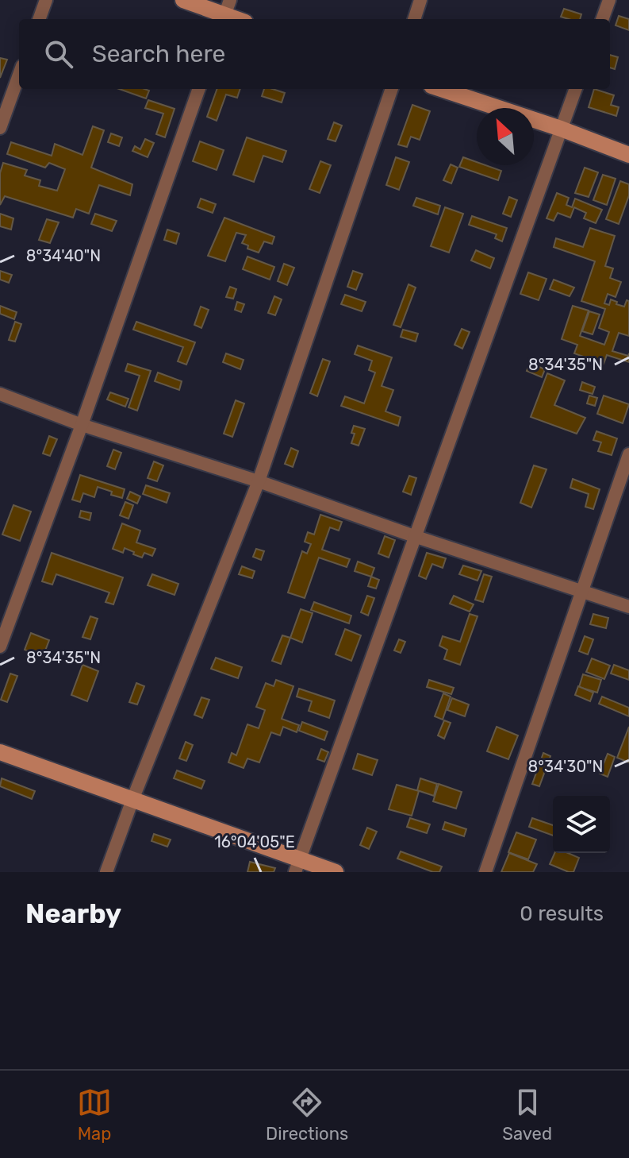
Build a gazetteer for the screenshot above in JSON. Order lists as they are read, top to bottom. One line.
{"north":"top left","page":{"search":"Search here","heading":["Nearby","0 results"],"nav":["Map","Directions","Saved"]},"coordinates":["8°34'40\"N","8°34'35\"N","8°34'30\"N","16°04'05\"E"]}
